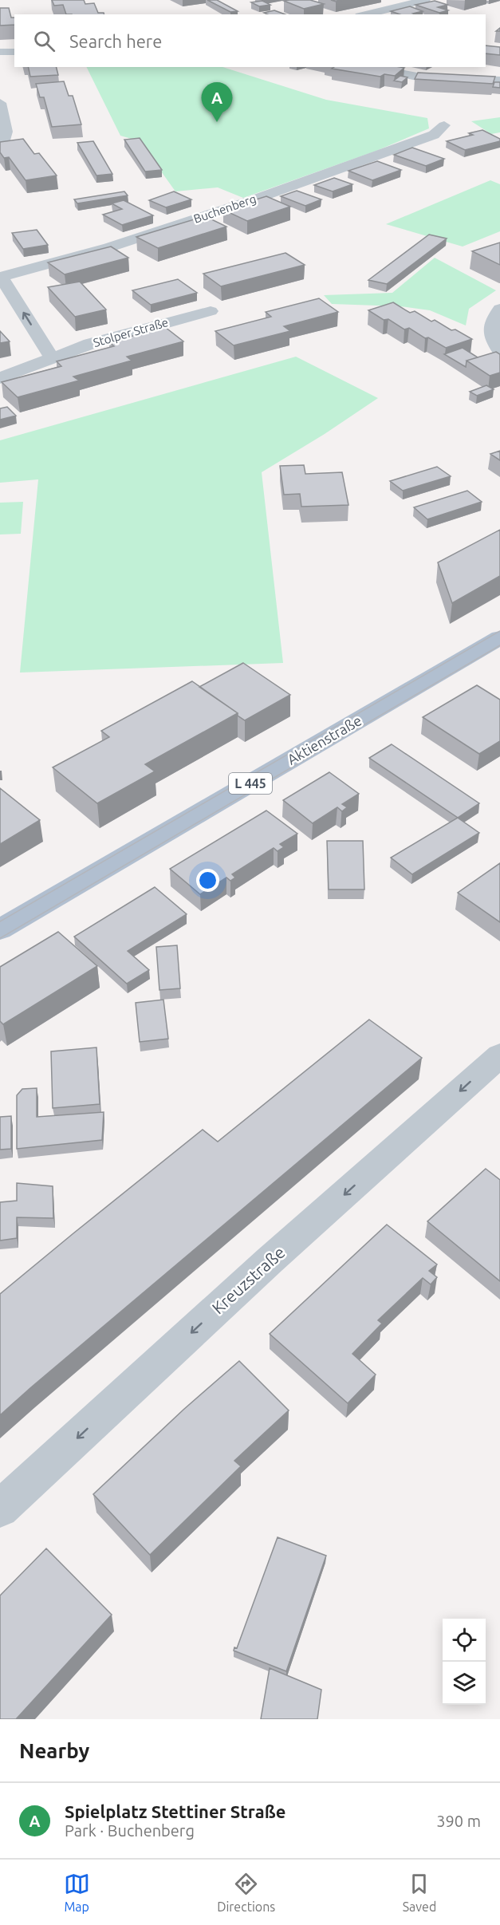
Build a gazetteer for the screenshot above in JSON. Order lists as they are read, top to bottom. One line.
{"streets":{"main road":["Aktienstraße","L 445"],"street":["Buchenberg","Stolper Straße","Kreuzstraße"]},"one_way":["Kreuzstraße"],"page":{"search":"Search here","pins":"A","heading":"Nearby","list":[{"mark":"A","name":"Spielplatz Stettiner Straße","note":"Park · Buchenberg","value":"390 m"}],"nav":["Map","Directions","Saved"]}}
